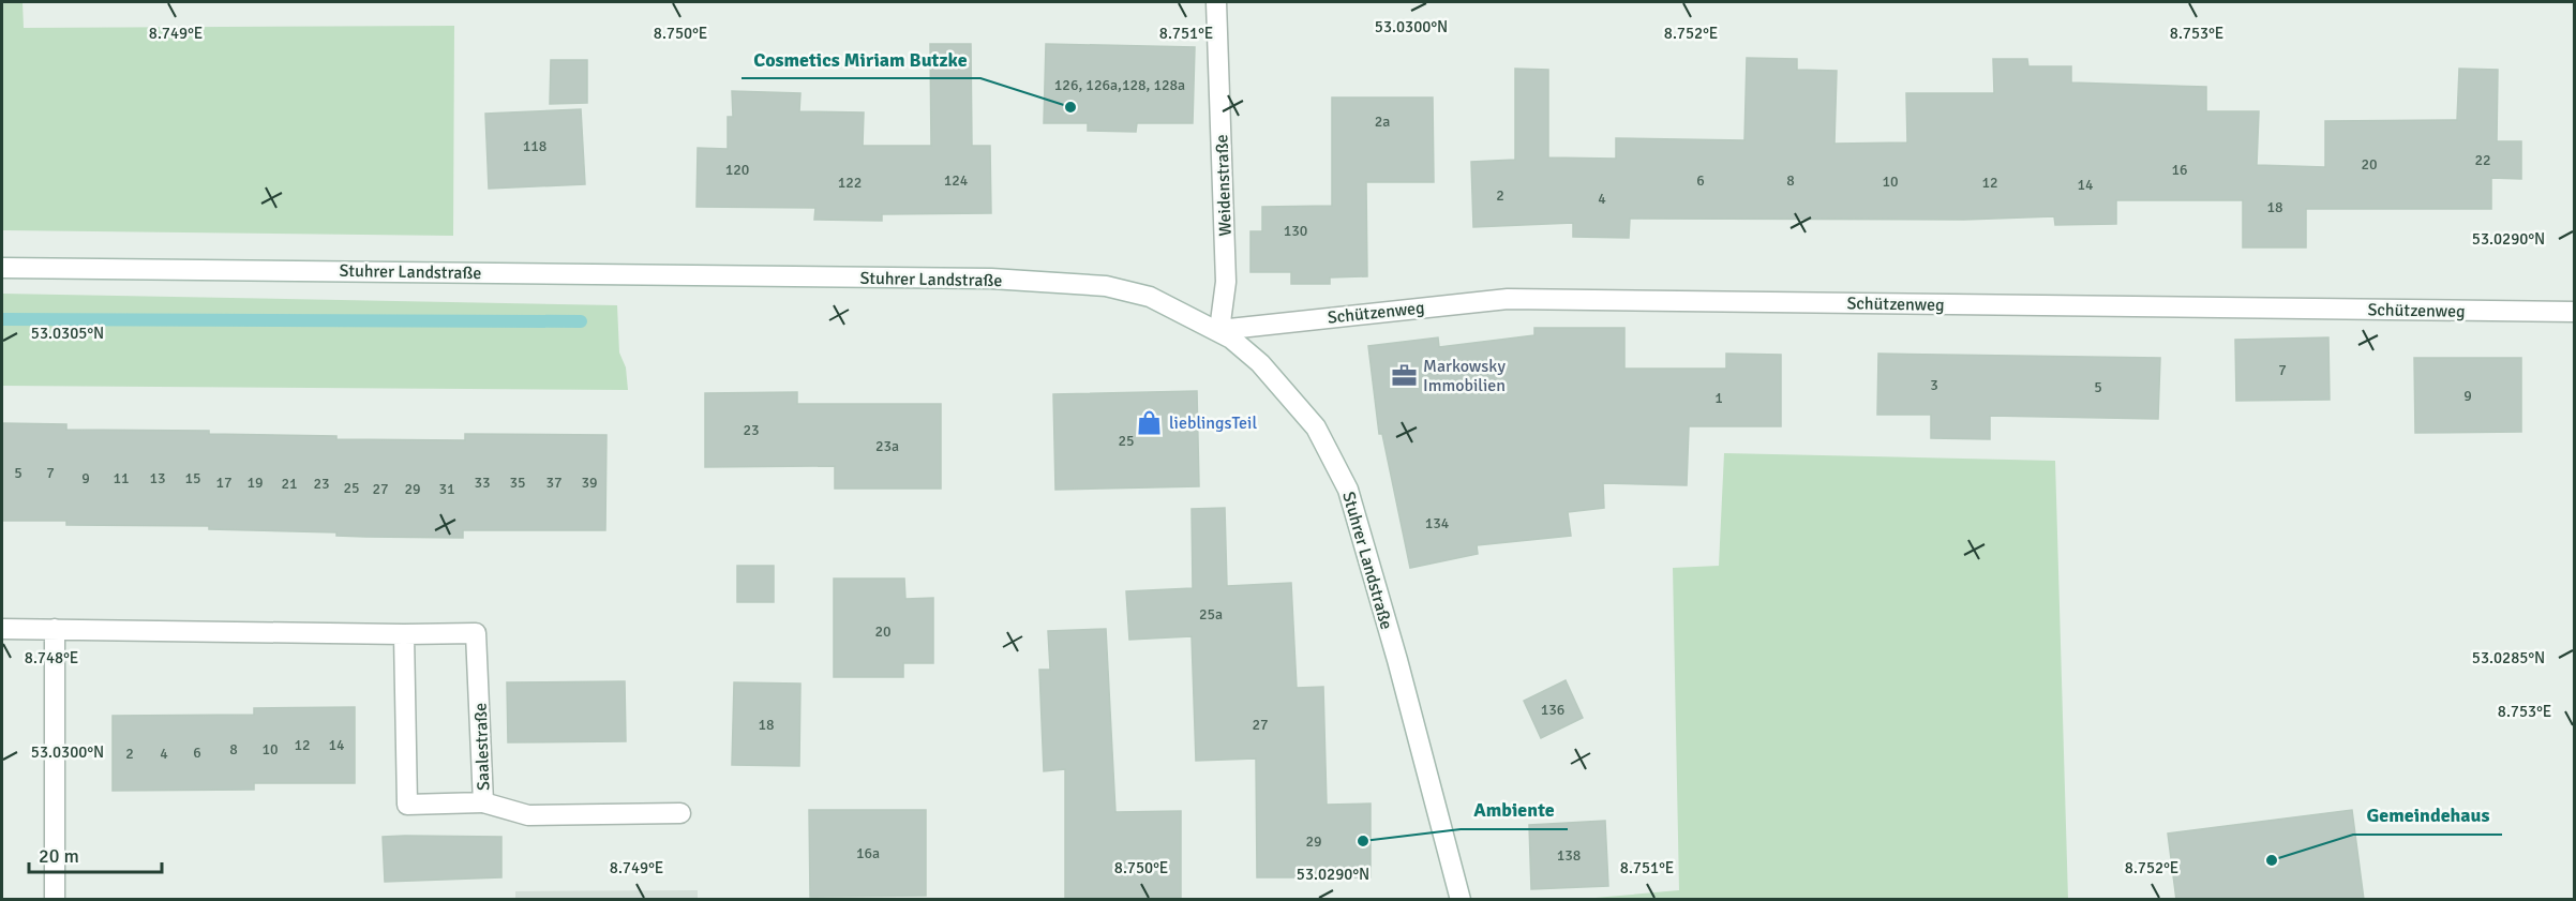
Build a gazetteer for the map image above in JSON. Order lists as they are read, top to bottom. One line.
{"streets":{"street":["Weidenstraße","Stuhrer Landstraße","Schützenweg","Saalestraße"]},"crossings":[["Weidenstraße","Stuhrer Landstraße"],["Weidenstraße","Schützenweg"],["Stuhrer Landstraße","Schützenweg"]],"places":{"other":["Cosmetics Miriam Butzke","Ambiente","Gemeindehaus"],"office":["Markowsky Immobilien"],"shop":["lieblingsTeil"]},"house_numbers":["126, 126a,128, 128a","2a","118","22","20","120","16","124","6","8","10","122","12","14","2","4","18","130","7","3","5","9","1","23","25","23a","5","7","9","11","13","15","17","19","33","35","37","39","21","23","25","27","29","31","134","25a","20","136","18","27","12","14","8","10","6","2","4","29","16a","138"],"scale_bar":"20 m","coordinates":["53.0300°N","8.749°E","8.750°E","8.751°E","8.752°E","8.753°E","53.0290°N","53.0305°N","8.748°E","53.0285°N"]}
